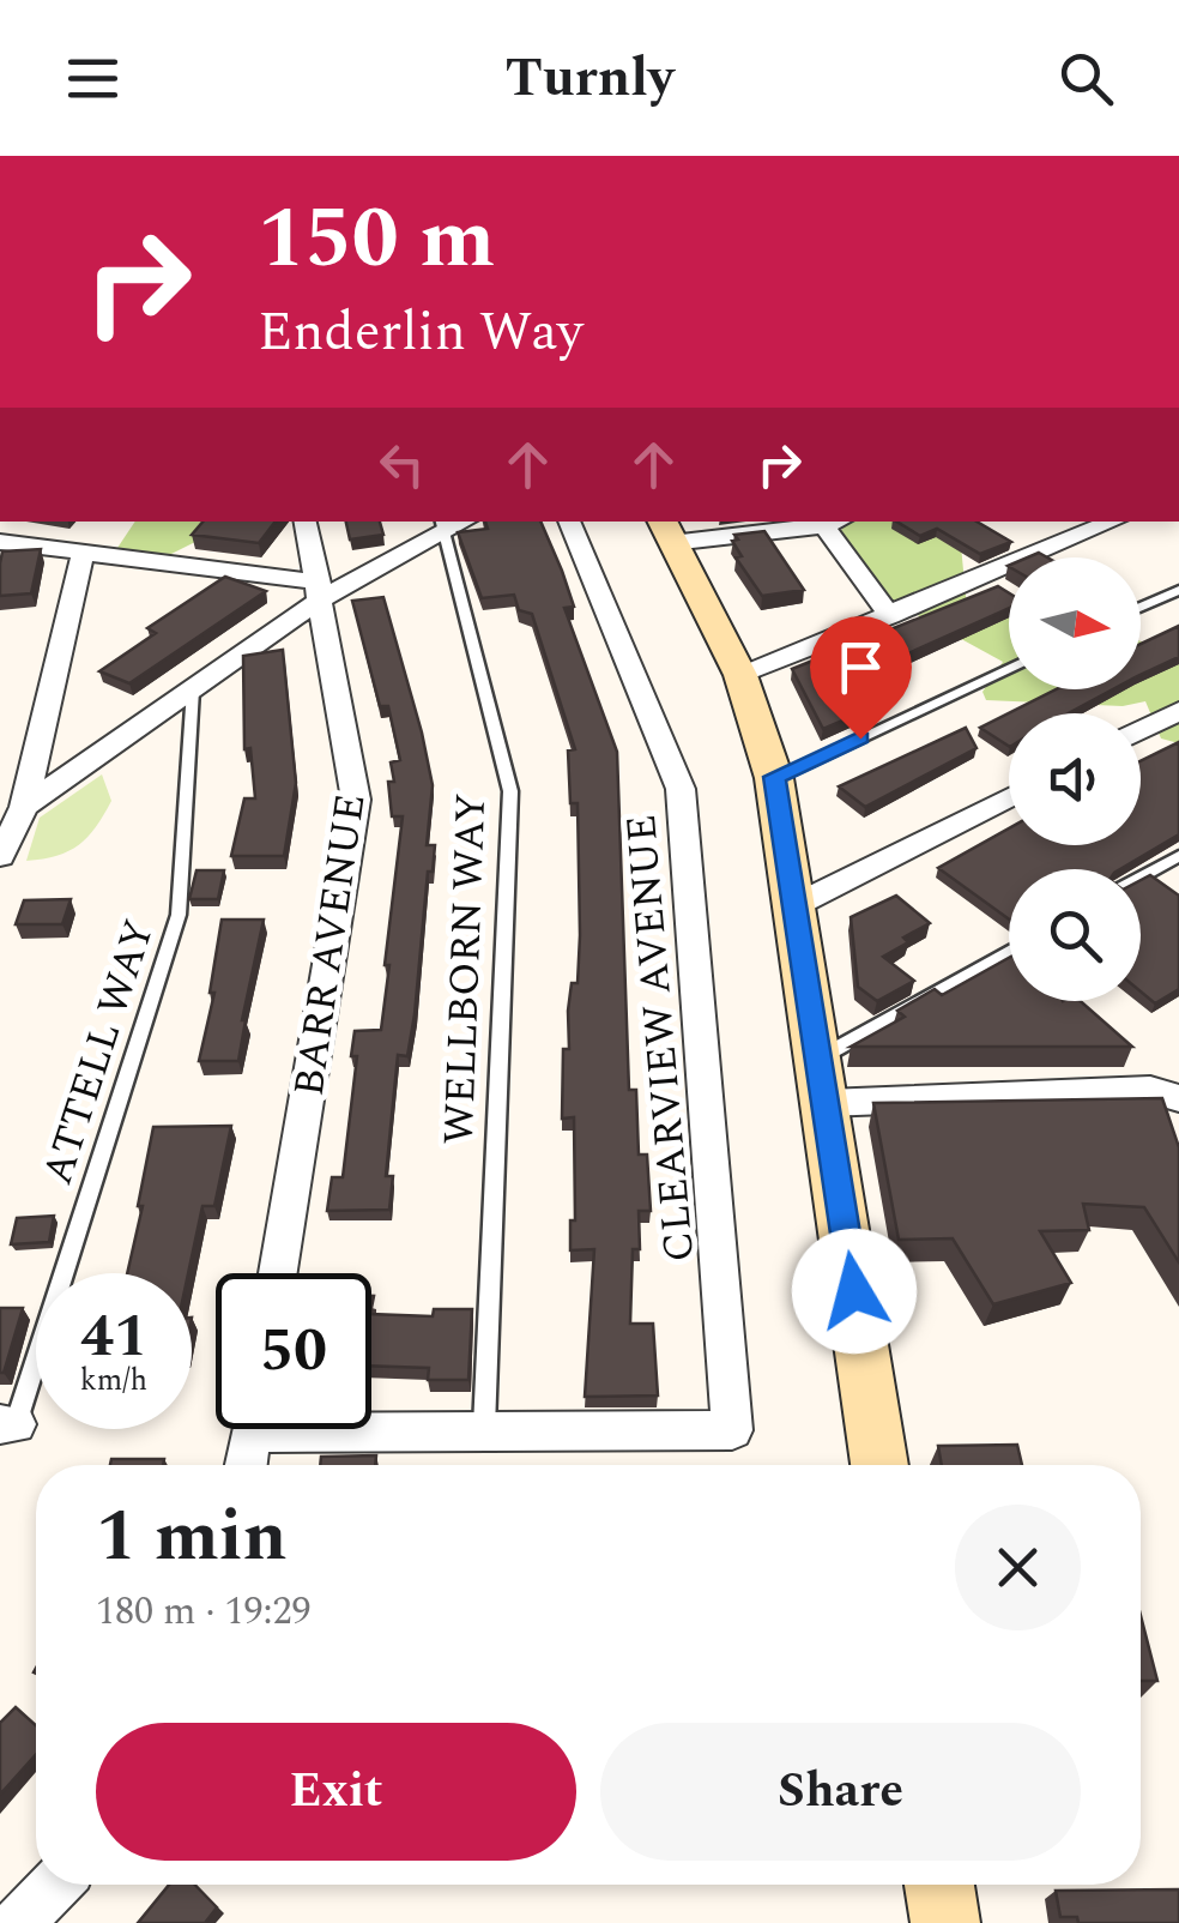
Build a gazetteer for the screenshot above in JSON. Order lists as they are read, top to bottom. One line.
{"streets":{"street":["BARR AVENUE","CLEARVIEW AVENUE"],"lane":["WELLBORN WAY","ATTELL WAY"]},"crossings":[["WELLBORN WAY","CLEARVIEW AVENUE"]],"north":"right","page":{"header":"Turnly","turn":["150 m","Enderlin Way"],"speed":"41 km/h","limit":"50","heading":["1 min","180 m · 19:29"],"buttons":["Exit","Share"]}}
